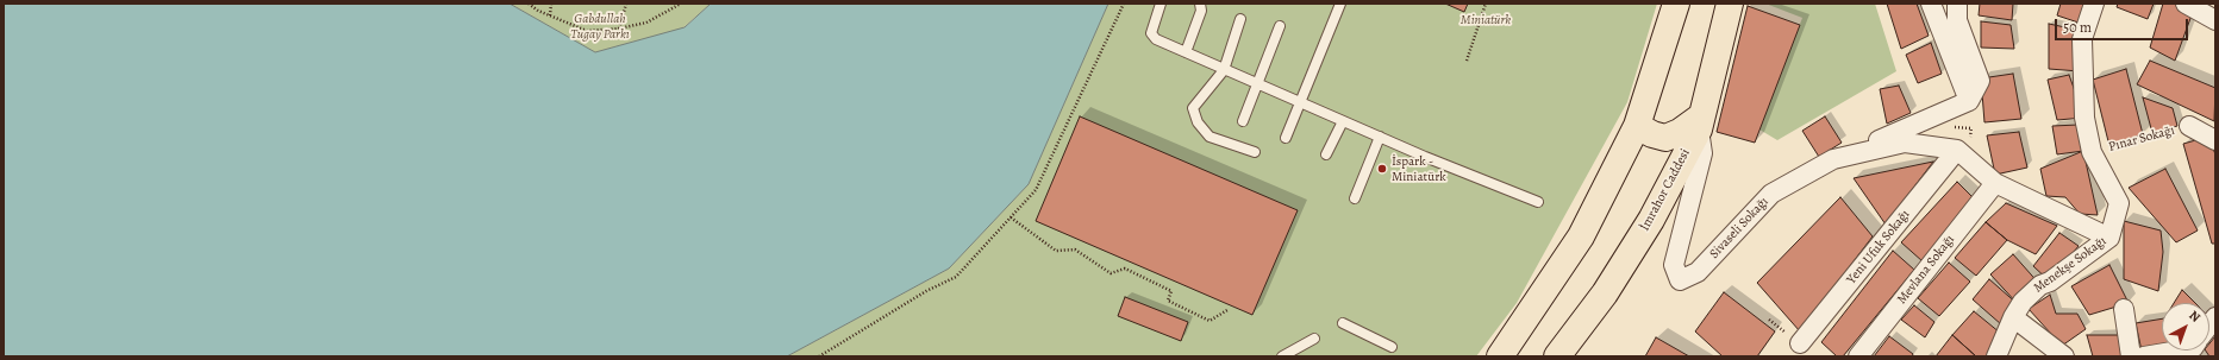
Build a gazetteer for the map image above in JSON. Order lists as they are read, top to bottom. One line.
{"streets":{"main road":["İmrahor Caddesi"],"street":["Pınar Sokağı","Sivaseli Sokağı","Yeni Ufuk Sokağı","Menekşe Sokağı","Mevlana Sokağı"]},"crossings":[["Pınar Sokağı","Menekşe Sokağı"],["İmrahor Caddesi","Sivaseli Sokağı"],["Sivaseli Sokağı","Yeni Ufuk Sokağı"]],"parks":["Gabdullah Tugay Parkı","Miniatürk"],"places":["İspark - Miniatürk"],"scale_bar":"50 m","north":"top right"}
